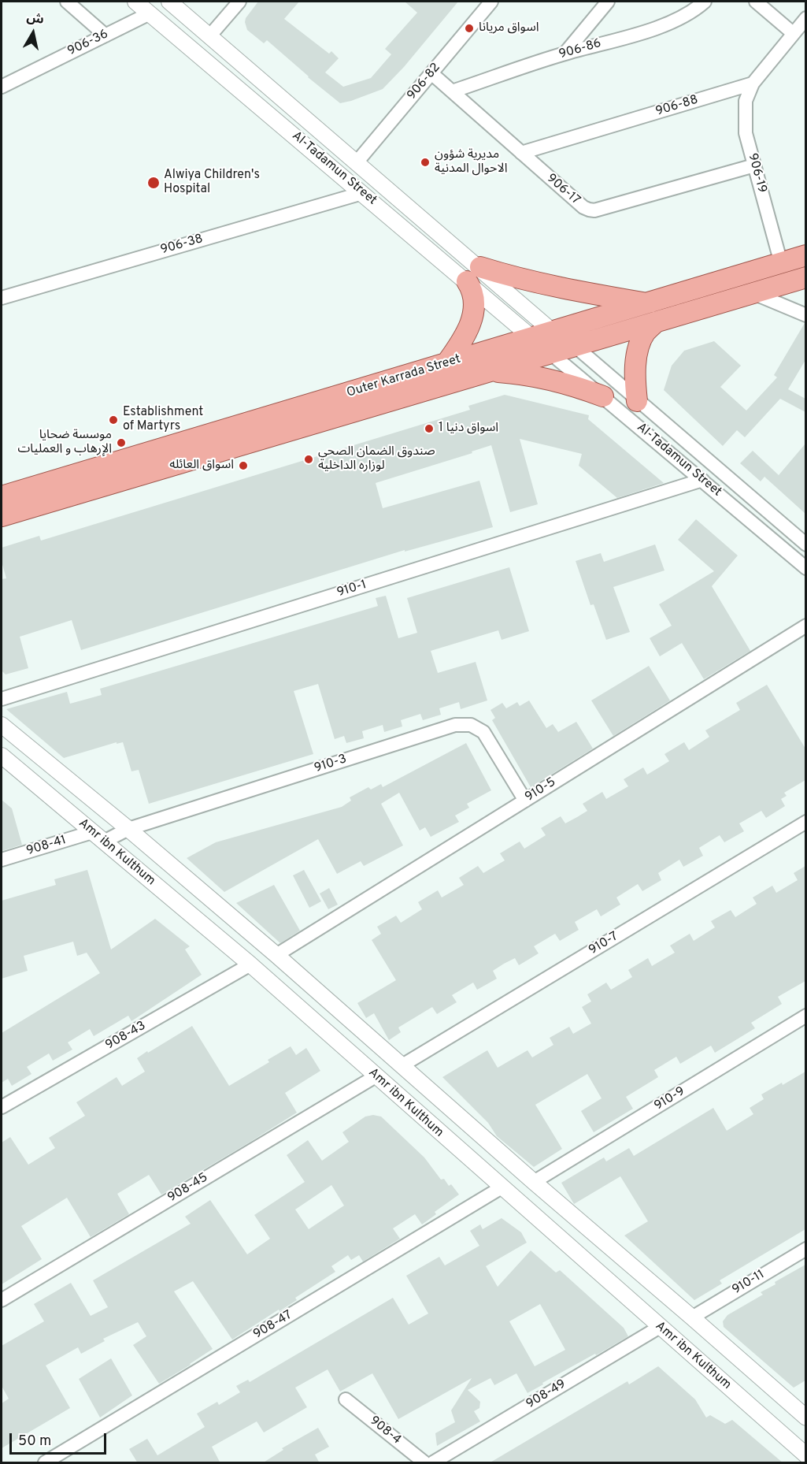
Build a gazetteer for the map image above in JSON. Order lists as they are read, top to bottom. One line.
{"streets":{"main road":["Outer Karrada Street"],"street":["906-36","906-86","906-82","906-88","Al-Tadamun Street","906-19","906-17","906-38","910-1","910-3","910-5","908-41","Amr ibn Kulthum","910-7","908-43","910-9","908-45","910-11","908-47","908-49","908-4"]},"crossings":[["906-36","Al-Tadamun Street"],["906-86","906-17"],["906-82","Al-Tadamun Street"],["906-82","906-17"],["906-88","906-19"],["906-88","906-17"],["Al-Tadamun Street","906-38"],["Al-Tadamun Street","Outer Karrada Street"],["Al-Tadamun Street","910-1"],["906-19","906-17"],["906-19","Outer Karrada Street"],["910-3","910-5"],["910-3","908-41"],["910-3","Amr ibn Kulthum"],["910-5","Amr ibn Kulthum"],["908-41","Amr ibn Kulthum"],["Amr ibn Kulthum","910-7"],["Amr ibn Kulthum","908-43"],["Amr ibn Kulthum","910-9"],["Amr ibn Kulthum","908-45"],["Amr ibn Kulthum","910-11"],["Amr ibn Kulthum","908-47"],["Amr ibn Kulthum","908-49"]],"places":["اسواق مريانا","مديرية شؤون الاحوال المدنية","Alwiya Children's Hospital","Establishment of Martyrs","اسواق دنيا 1","موسسة ضحايا الإرهاب و العمليات","صندوق الضمان الصحي لوزاره الداخليه","اسواق العائله"],"scale_bar":"50 m","north":"top"}
